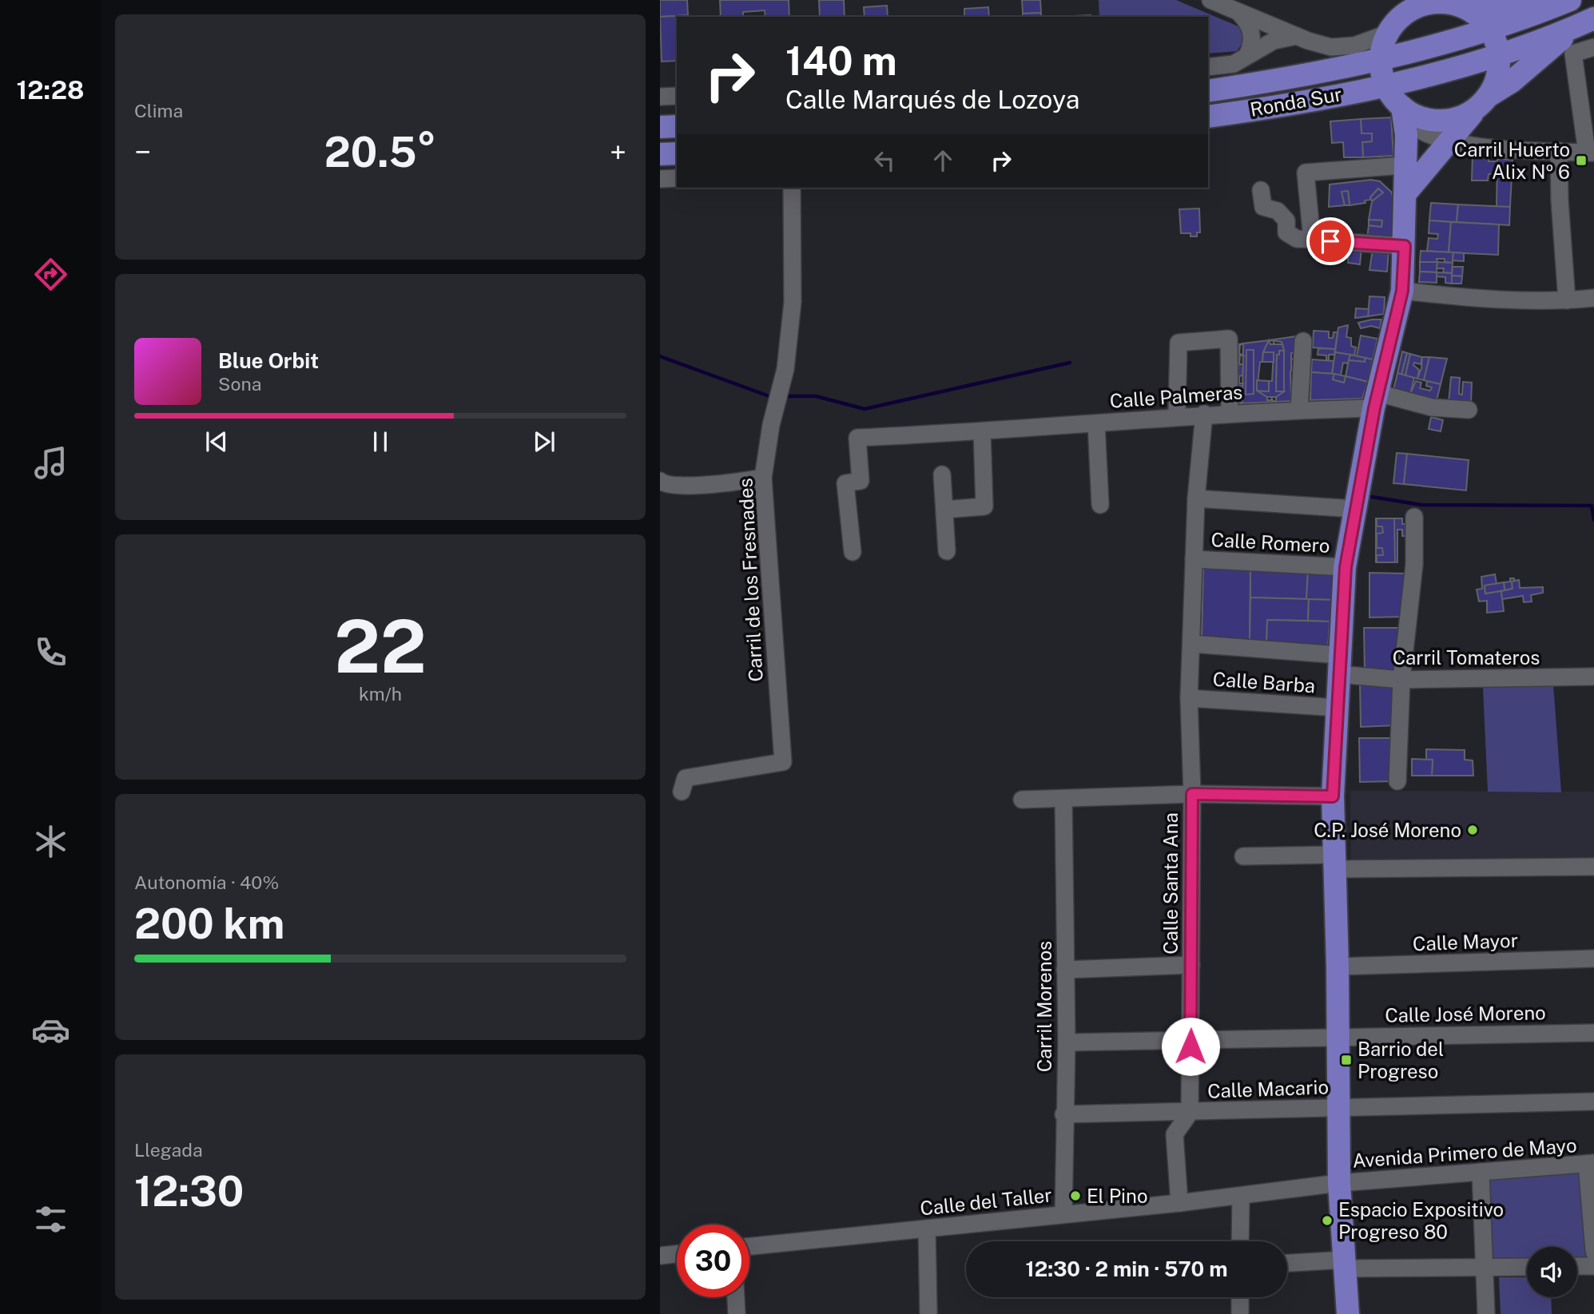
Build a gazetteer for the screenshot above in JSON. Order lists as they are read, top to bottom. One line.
{"streets":{"main road":["Ronda Sur"],"street":["Calle Palmeras","Calle Romero","Carril de los Fresnades","Carril Tomateros","Calle Barba","Calle Santa Ana","Calle Mayor","Carril Morenos","Calle José Moreno","Calle Macario","Avenida Primero de Mayo","Calle del Taller"]},"crossings":[["Calle Palmeras","Calle Santa Ana"],["Calle Romero","Calle Santa Ana"],["Carril Tomateros","Calle Santa Ana"],["Calle Barba","Calle Santa Ana"],["Calle Santa Ana","Calle José Moreno"],["Calle Santa Ana","Calle Macario"],["Carril Morenos","Calle José Moreno"],["Carril Morenos","Calle Macario"],["Carril Morenos","Calle del Taller"],["Avenida Primero de Mayo","Calle del Taller"]],"places":{"transit":["Carril Huerto Alix Nº 6","Barrio del Progreso"],"other":["C.P. José Moreno","El Pino","Espacio Expositivo Progreso 80"]},"page":{"tabs":"12:28","tile":["Clima",["22","km/h"],["Autonomía · 40%","200 km"],["Llegada","12:30"]],"turn":["140 m","Calle Marqués de Lozoya"],"heat":["−","20.5°","+"],"song":["Blue Orbit","Sona"],"limit":"30","trip":"12:30 · 2 min · 570 m"}}
